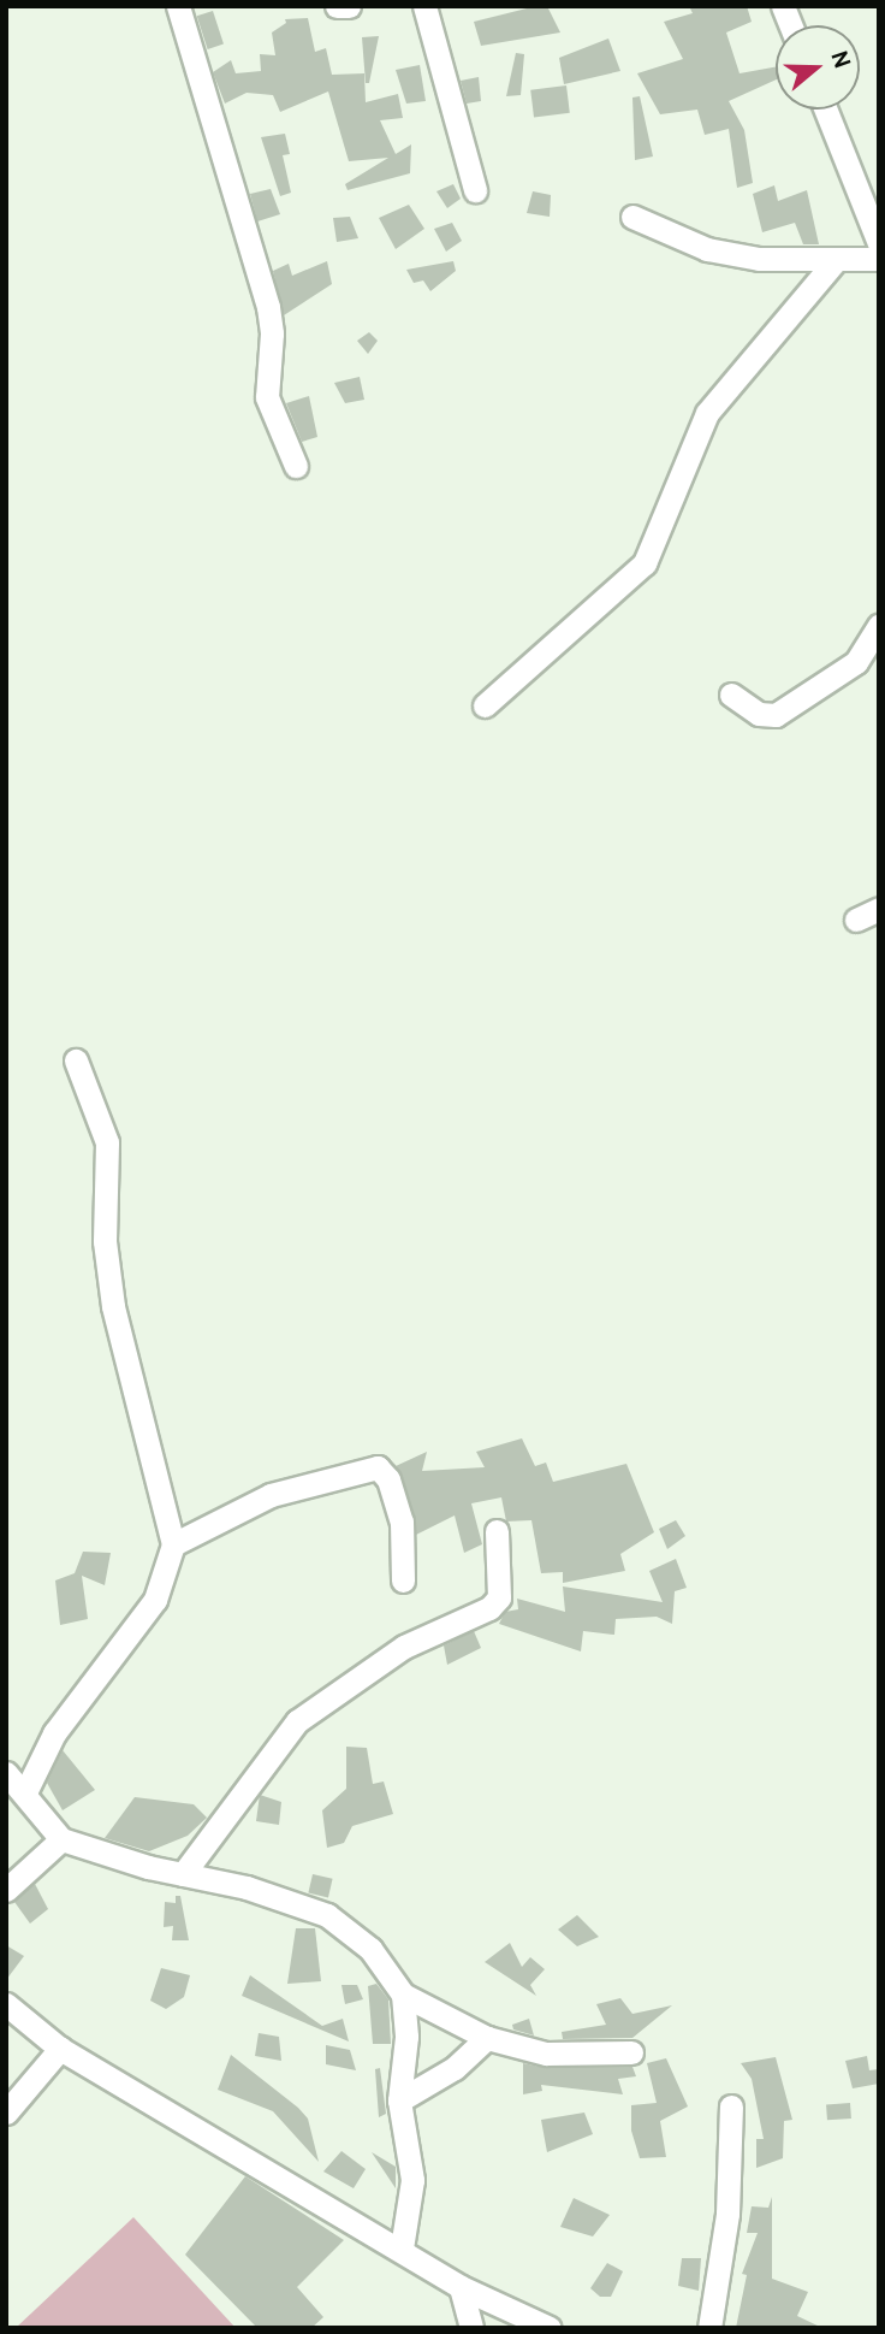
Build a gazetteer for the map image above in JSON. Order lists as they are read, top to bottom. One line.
{"north":"right"}
